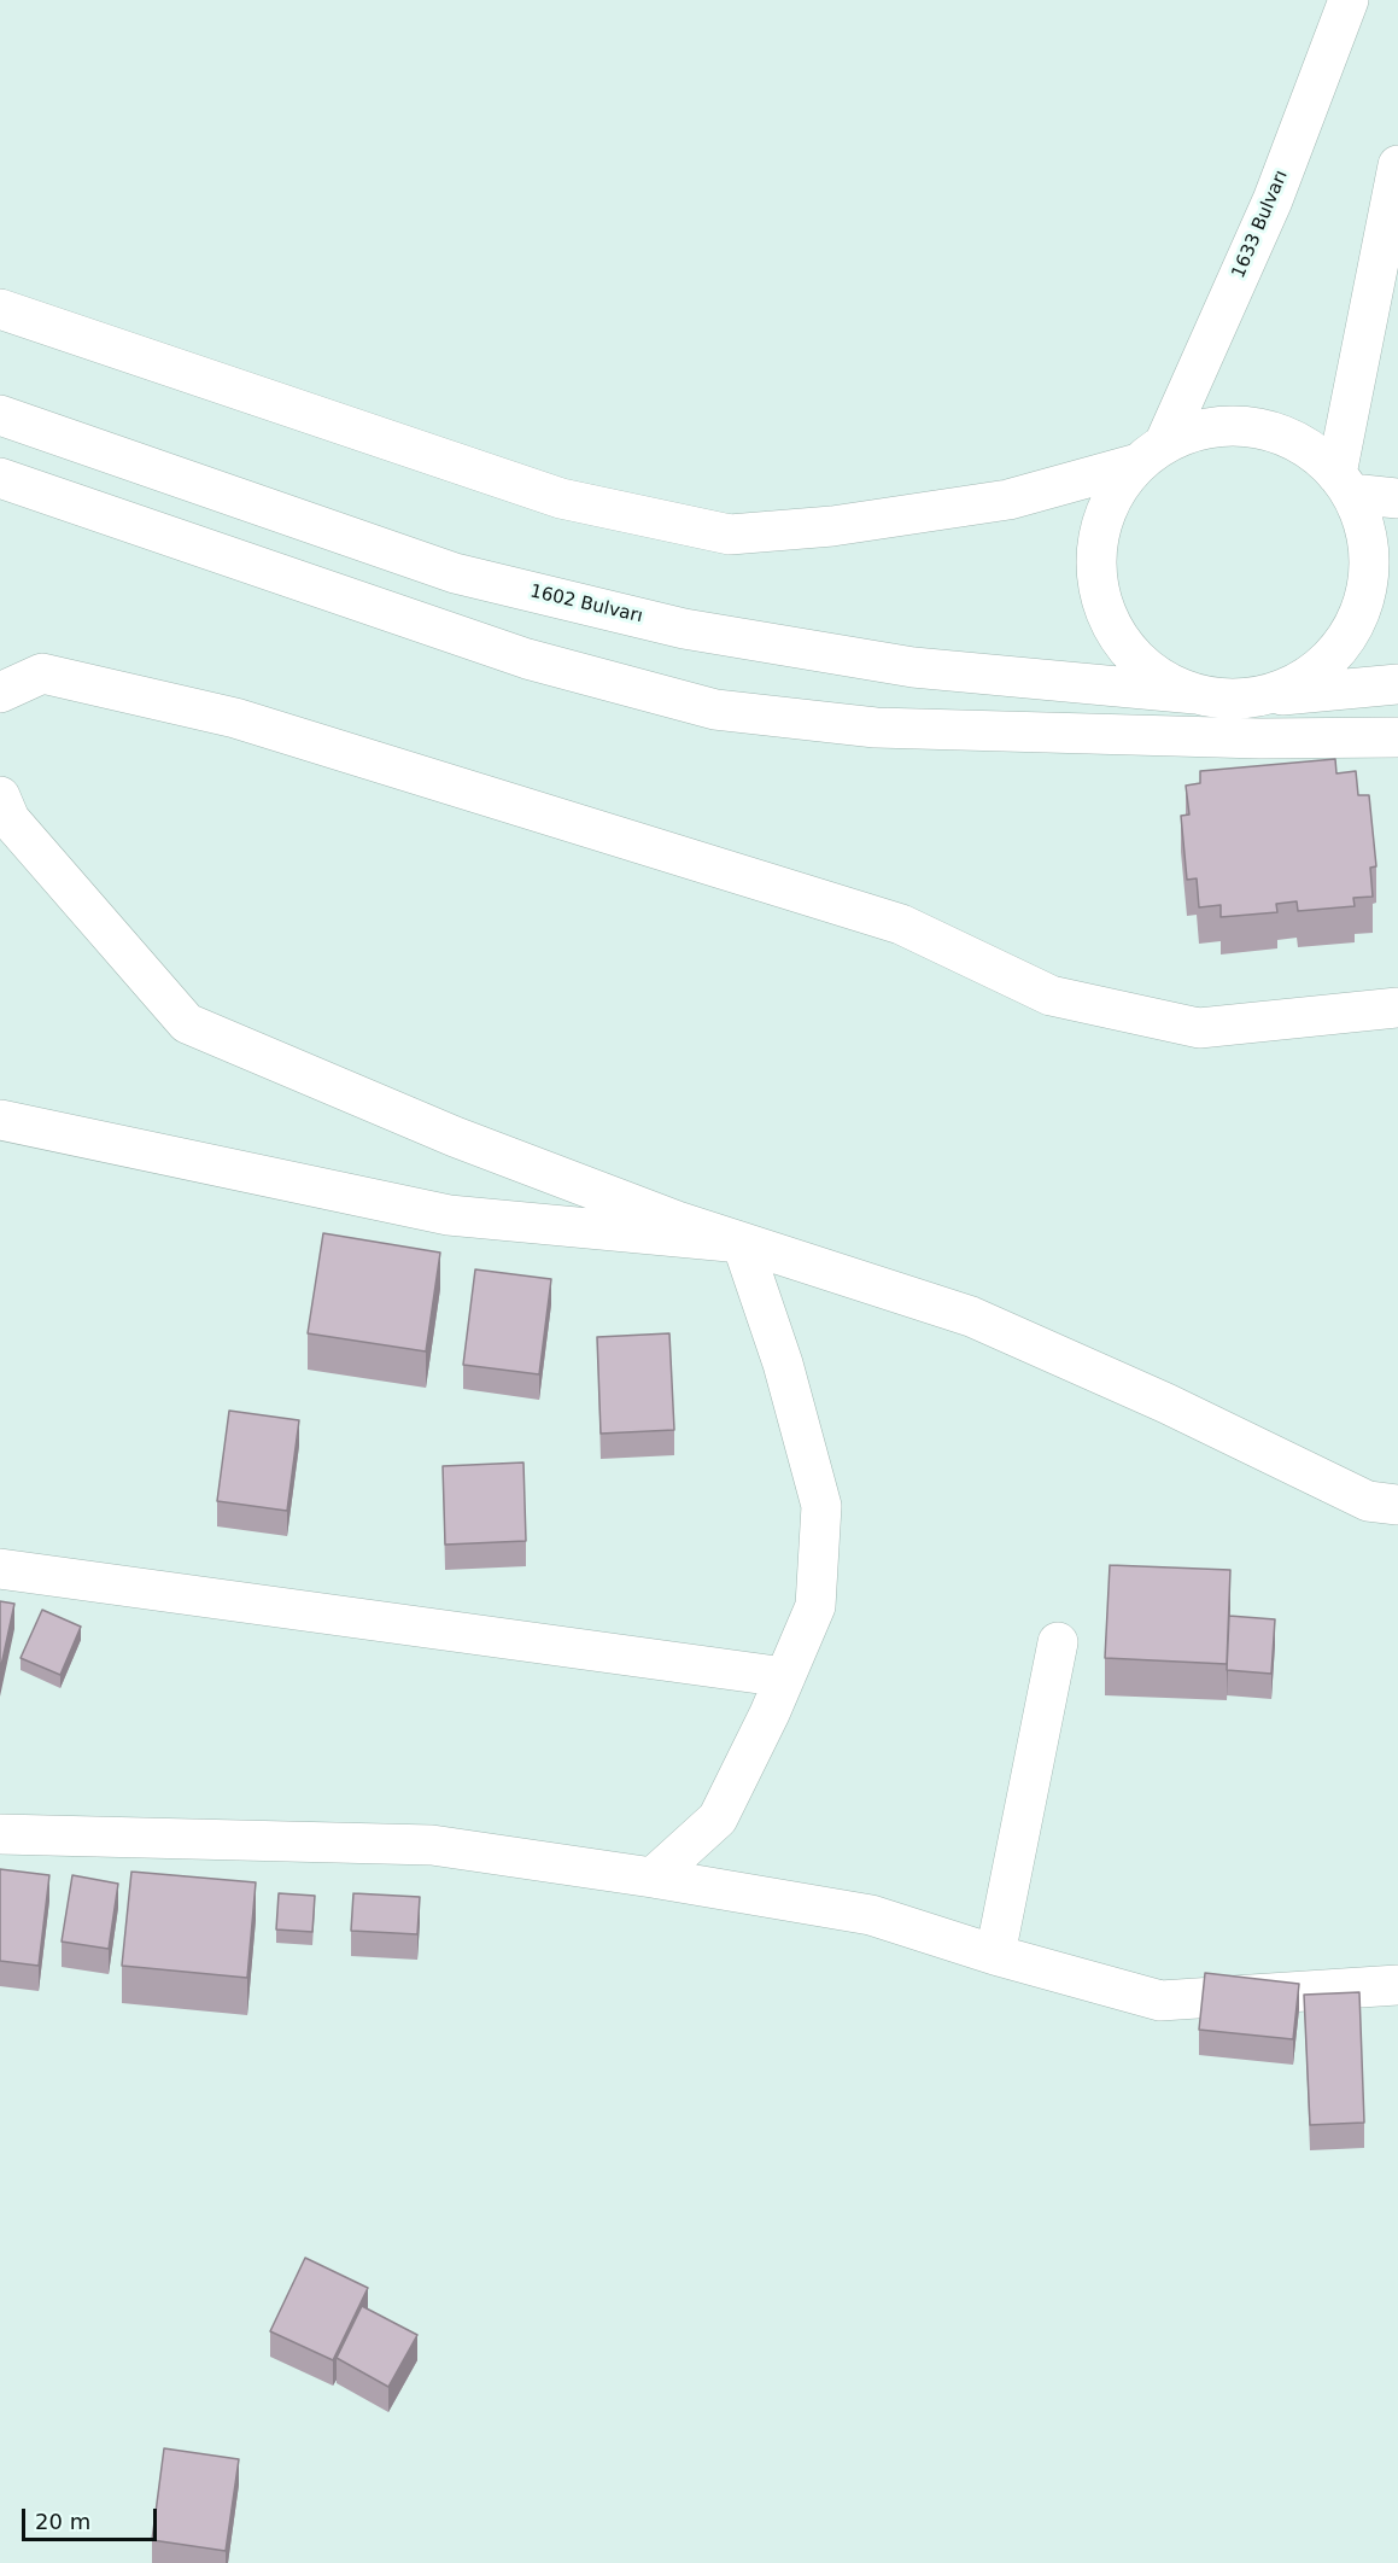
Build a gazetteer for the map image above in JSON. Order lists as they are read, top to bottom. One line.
{"streets":{"street":["1633 Bulvarı","1602 Bulvarı"]},"crossings":[["1633 Bulvarı","1602 Bulvarı"]],"scale_bar":"20 m"}
